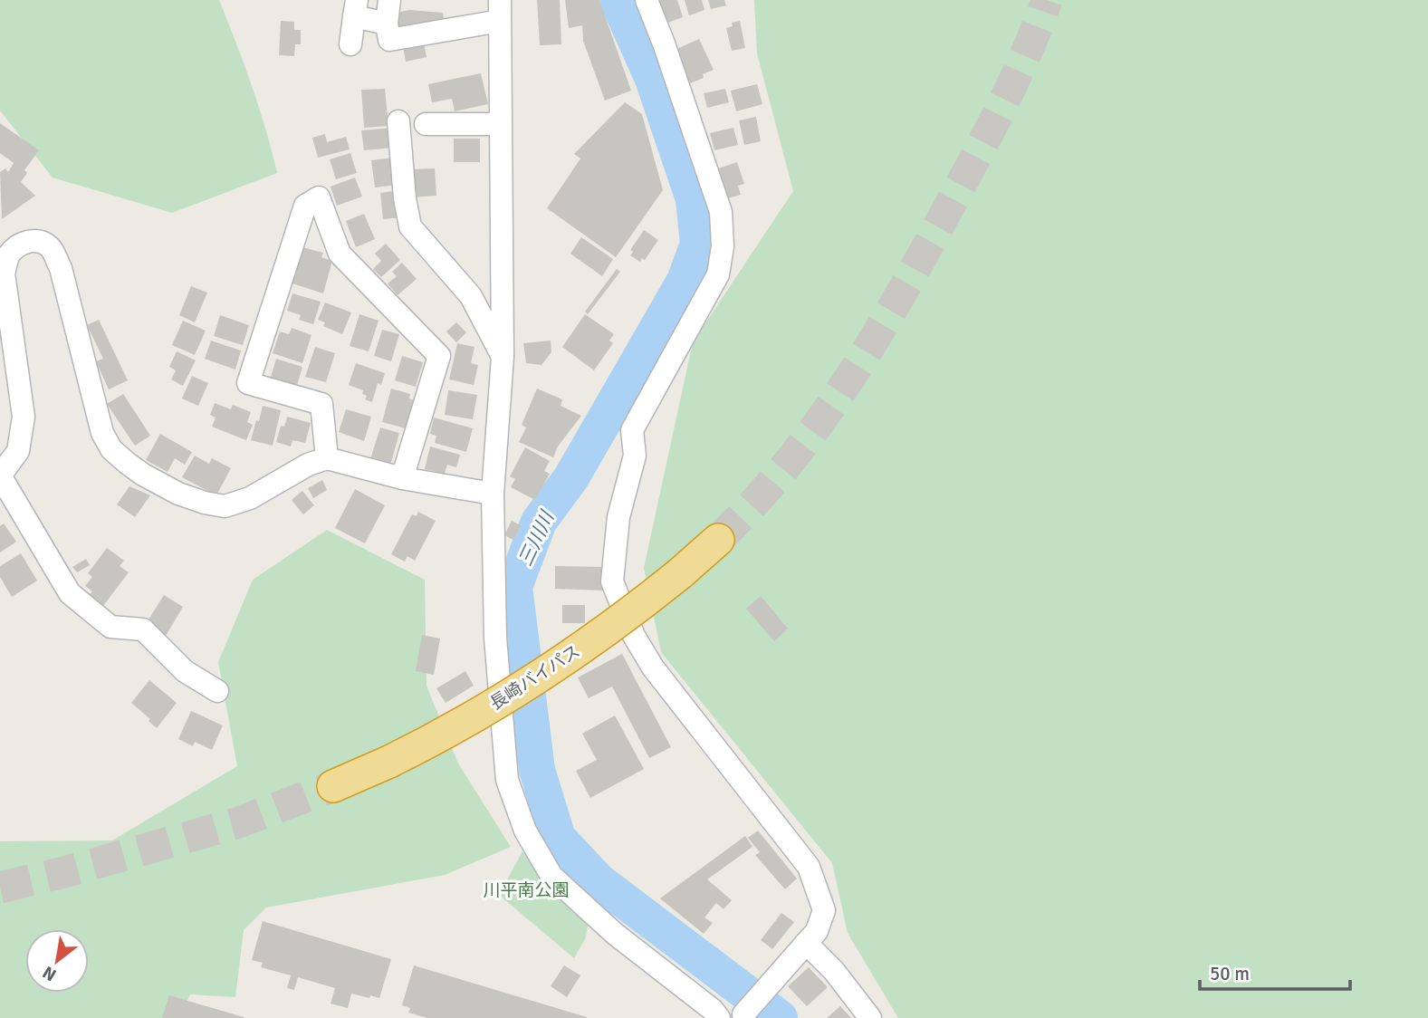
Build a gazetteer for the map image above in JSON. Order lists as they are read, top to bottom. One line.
{"streets":{"highway":["長崎バイパス"]},"water":["三川川"],"parks":["川平南公園"],"scale_bar":"50 m","north":"bottom left"}
